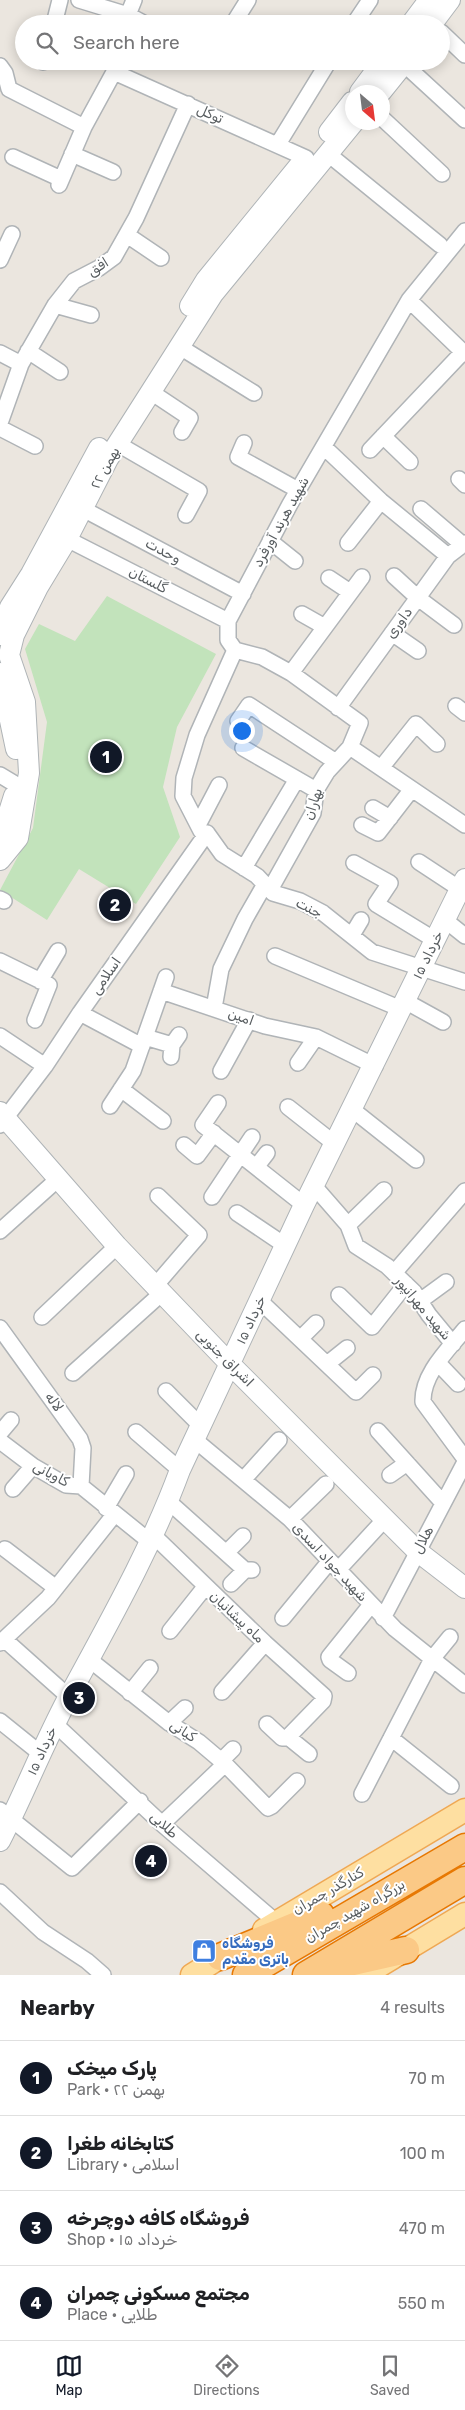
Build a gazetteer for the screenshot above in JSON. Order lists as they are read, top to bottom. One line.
{"streets":{"highway":["بزرگراه شهید چمران"],"main road":["کنارگذر چمران"],"street":["توکل","افق","۲۲ بهمن","شهید هرند آورفرد","وحدت","گلستان","داوری","بهاران","جنت","۱۵ خرداد","اسلامی","امین","شهید مهرانپور","اشراق جنوبی","لاله","کاویانی","هلال","شهید جواد اسدی","ماه پیشانیان","کیانی","طلایی"]},"crossings":[["توکل","افق"],["توکل","۲۲ بهمن"],["۲۲ بهمن","وحدت"],["۲۲ بهمن","گلستان"],["شهید هرند آورفرد","وحدت"],["شهید هرند آورفرد","گلستان"],["داوری","بهاران"],["بهاران","جنت"],["بهاران","امین"],["جنت","۱۵ خرداد"],["جنت","اسلامی"],["۱۵ خرداد","امین"],["۱۵ خرداد","شهید مهرانپور"],["۱۵ خرداد","اشراق جنوبی"],["۱۵ خرداد","کاویانی"],["۱۵ خرداد","شهید جواد اسدی"],["۱۵ خرداد","ماه پیشانیان"],["۱۵ خرداد","کیانی"],["۱۵ خرداد","طلایی"],["اسلامی","اشراق جنوبی"],["شهید مهرانپور","هلال"],["اشراق جنوبی","هلال"],["لاله","کاویانی"],["کاویانی","ماه پیشانیان"],["هلال","شهید جواد اسدی"],["طلایی","کنارگذر چمران"]],"places":{"shop":["فروشگاه باتری مقدم"]},"north":"bottom right","page":{"search":"Search here","pins":["1","2","3","4"],"heading":["Nearby","4 results"],"list":[{"mark":"1","name":"پارک میخک","note":"Park · ۲۲ بهمن","value":"70 m"},{"mark":"2","name":"کتابخانه طغرا","note":"Library · اسلامی","value":"100 m"},{"mark":"3","name":"فروشگاه کافه دوچرخه","note":"Shop · ۱۵ خرداد","value":"470 m"},{"mark":"4","name":"مجتمع مسکونی چمران","note":"Place · طلایی","value":"550 m"}],"nav":["Map","Directions","Saved"]}}
